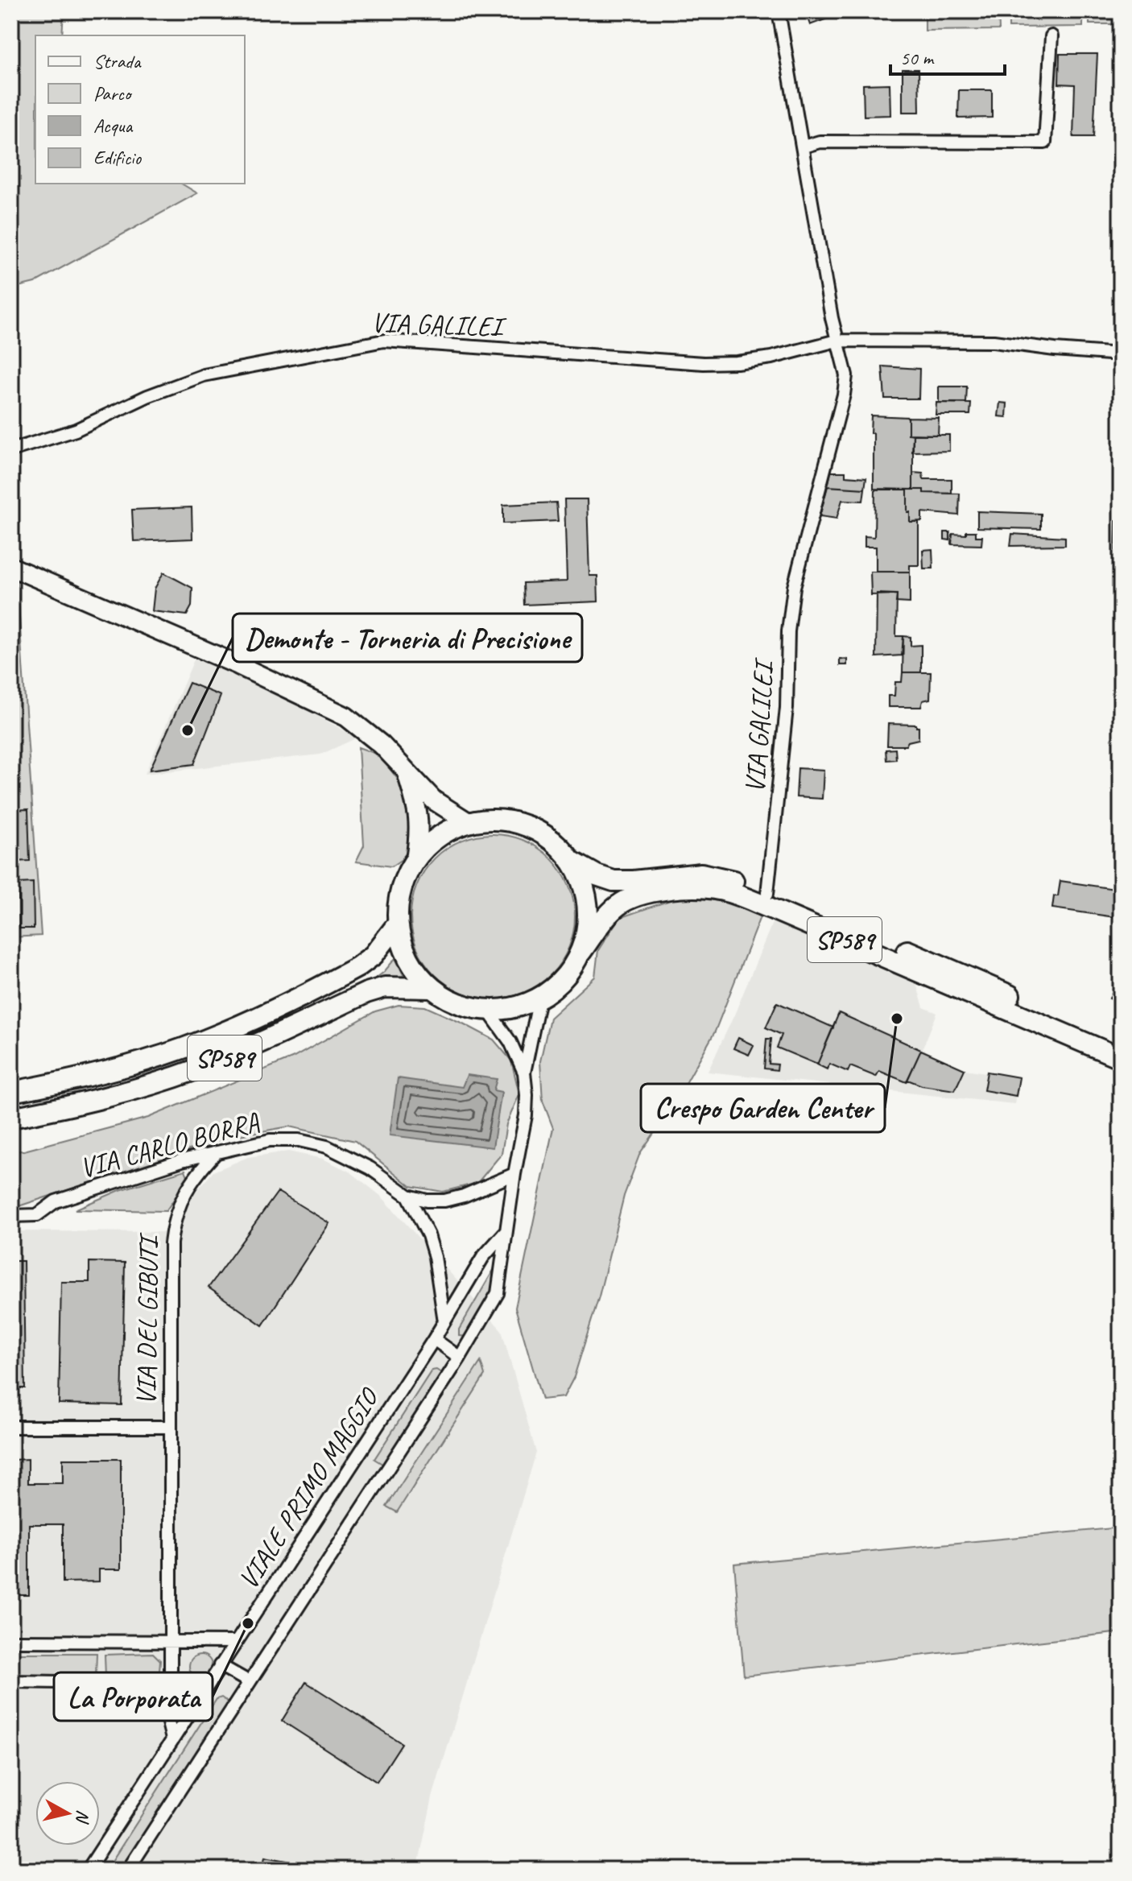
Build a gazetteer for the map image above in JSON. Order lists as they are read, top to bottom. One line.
{"streets":{"main road":["SP589"],"street":["VIA GALILEI","VIA CARLO BORRA","VIA DEL GIBUTI","VIALE PRIMO MAGGIO"]},"crossings":[["VIA GALILEI","SP589"],["VIA CARLO BORRA","VIA DEL GIBUTI"],["VIA CARLO BORRA","VIALE PRIMO MAGGIO"]],"places":["Demonte - Torneria di Precisione","Crespo Garden Center","La Porporata"],"legend":["Strada","Parco","Acqua","Edificio"],"scale_bar":"50 m","north":"right"}
